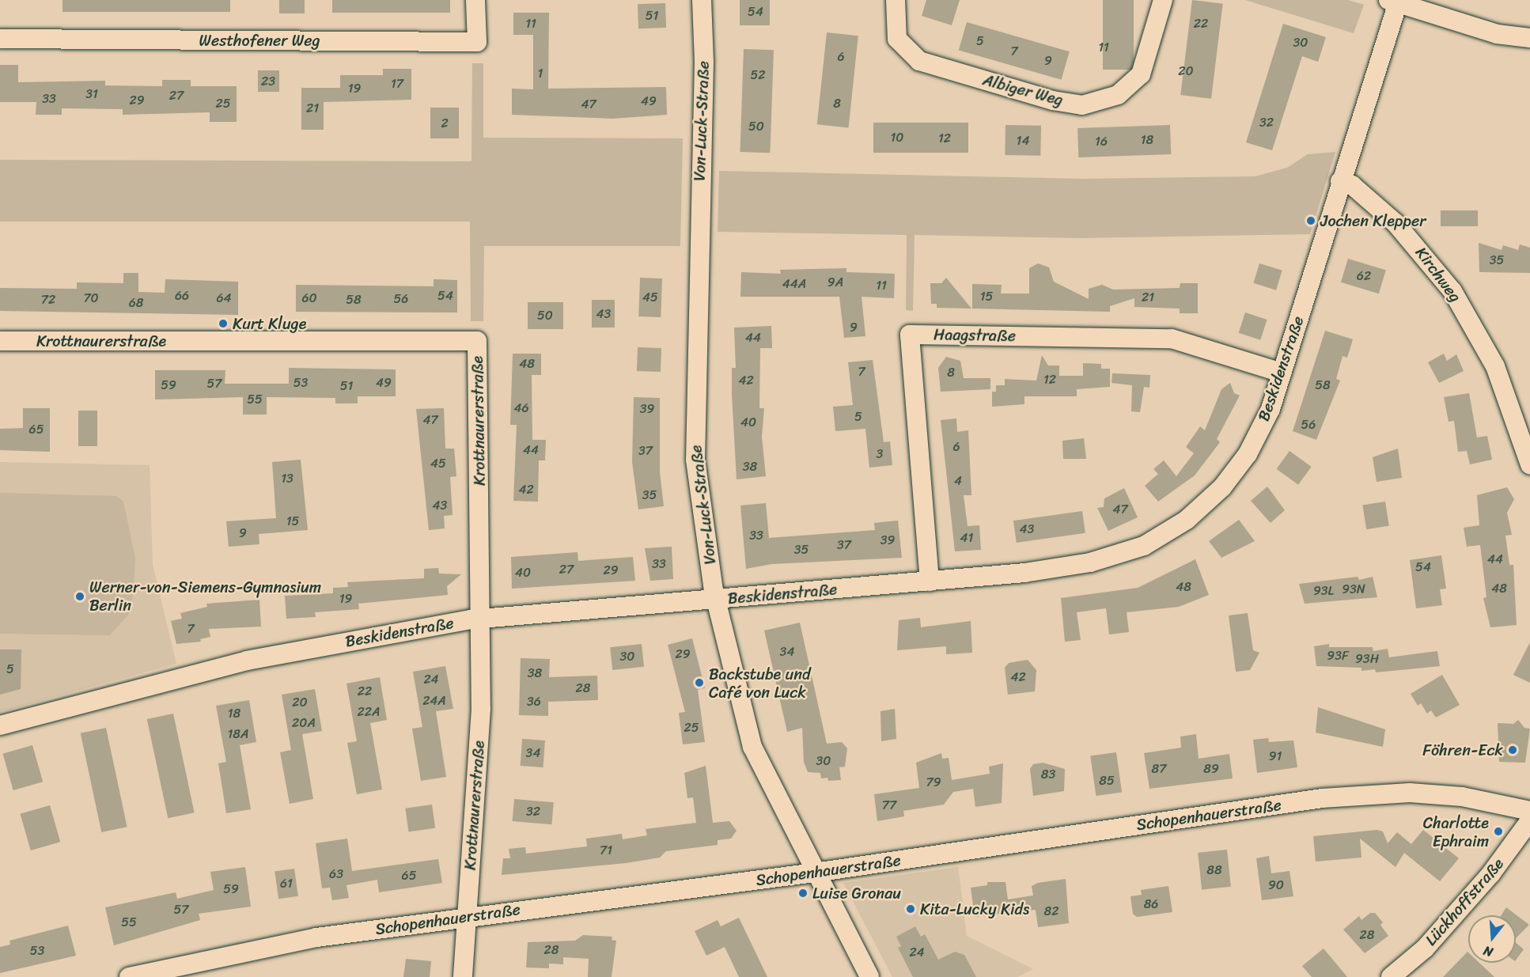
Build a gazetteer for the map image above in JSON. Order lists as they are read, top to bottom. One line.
{"streets":{"street":["Westhofener Weg","Albiger Weg","Von-Luck-Straße","Kirchweg","Haagstraße","Krottnaurerstraße","Beskidenstraße","Schopenhauerstraße","Lückhoffstraße"]},"crossings":[["Von-Luck-Straße","Beskidenstraße"],["Von-Luck-Straße","Schopenhauerstraße"],["Kirchweg","Beskidenstraße"],["Haagstraße","Beskidenstraße"],["Krottnaurerstraße","Beskidenstraße"],["Krottnaurerstraße","Schopenhauerstraße"]],"places":["Jochen Klepper","Kurt Kluge","Werner-von-Siemens-Gymnasium Berlin","Backstube und Café von Luck","Föhren-Eck","Charlotte Ephraim","Luise Gronau","Kita-Lucky Kids"],"house_numbers":["54","51","11","22","5","30","11","7","6","9","20","1","52","23","17","19","31","27","33","29","49","25","8","47","21","32","2","50","10","12","18","14","16","35","62","9A","44A","11","66","54","15","45","21","70","64","60","56","72","58","68","43","50","9","44","48","7","8","12","42","53","49","57","59","58","51","55","46","39","5","47","40","56","65","6","44","37","3","45","38","13","4","42","35","43","47","15","43","9","33","41","39","37","35","44","33","54","27","29","40","48","48","93N","93L","19","7","34","29","93F","30","93H","5","38","42","24","28","22","24A","36","20","22A","18","20A","25","18A","34","91","30","87","89","83","85","79","77","32","71","88","63","65","61","90","59","86","57","82","55","28","28","53","24"],"north":"bottom"}
